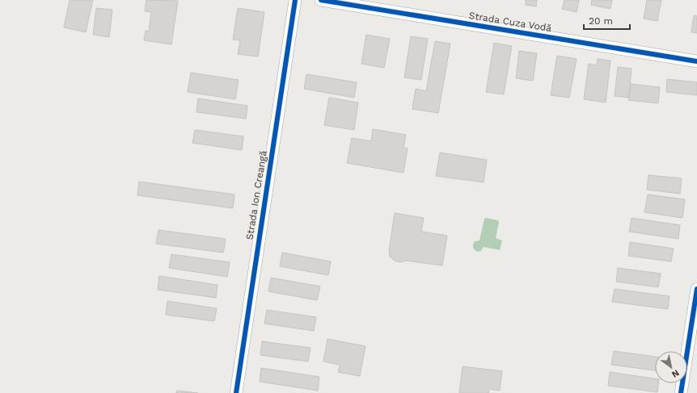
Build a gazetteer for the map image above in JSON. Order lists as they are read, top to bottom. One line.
{"streets":{"street":["Strada Cuza Vodă","Strada Ion Creangă"]},"scale_bar":"20 m","north":"bottom right"}
